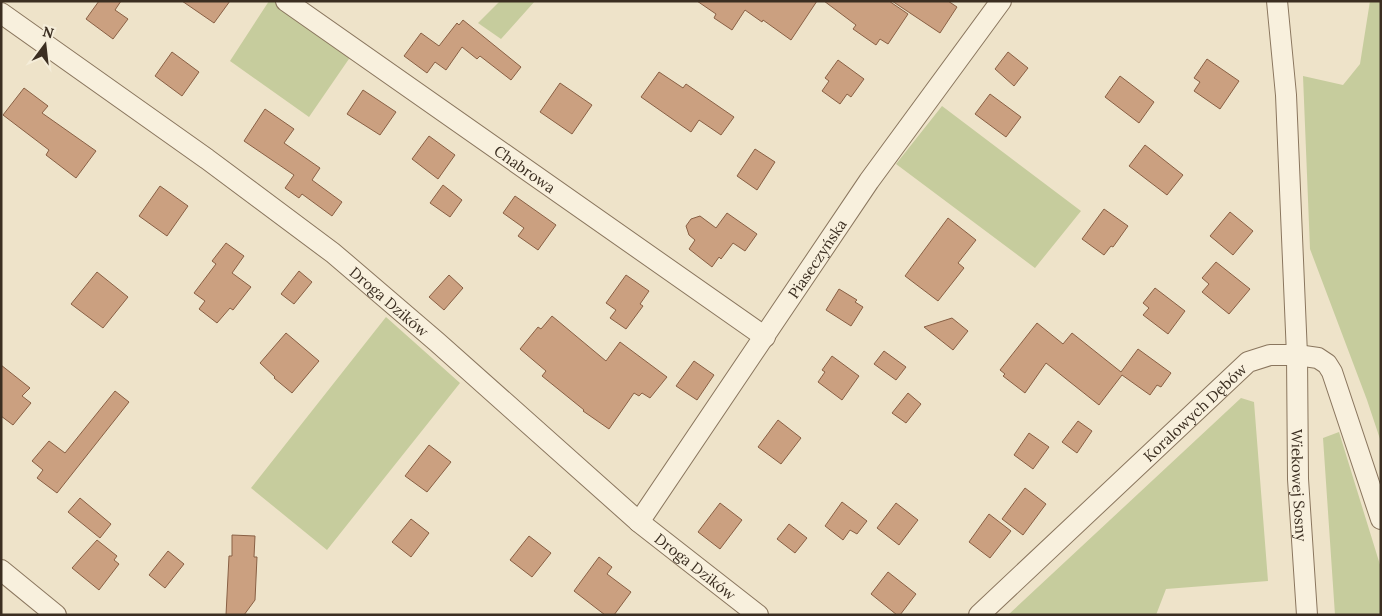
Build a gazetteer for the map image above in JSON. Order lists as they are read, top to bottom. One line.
{"streets":{"street":["Chabrowa","Piaseczyńska","Droga Dzików","Koralowych Dębów","Wiekowej Sosny"]},"crossings":[["Chabrowa","Piaseczyńska"],["Piaseczyńska","Droga Dzików"],["Koralowych Dębów","Wiekowej Sosny"]],"north":"top"}
